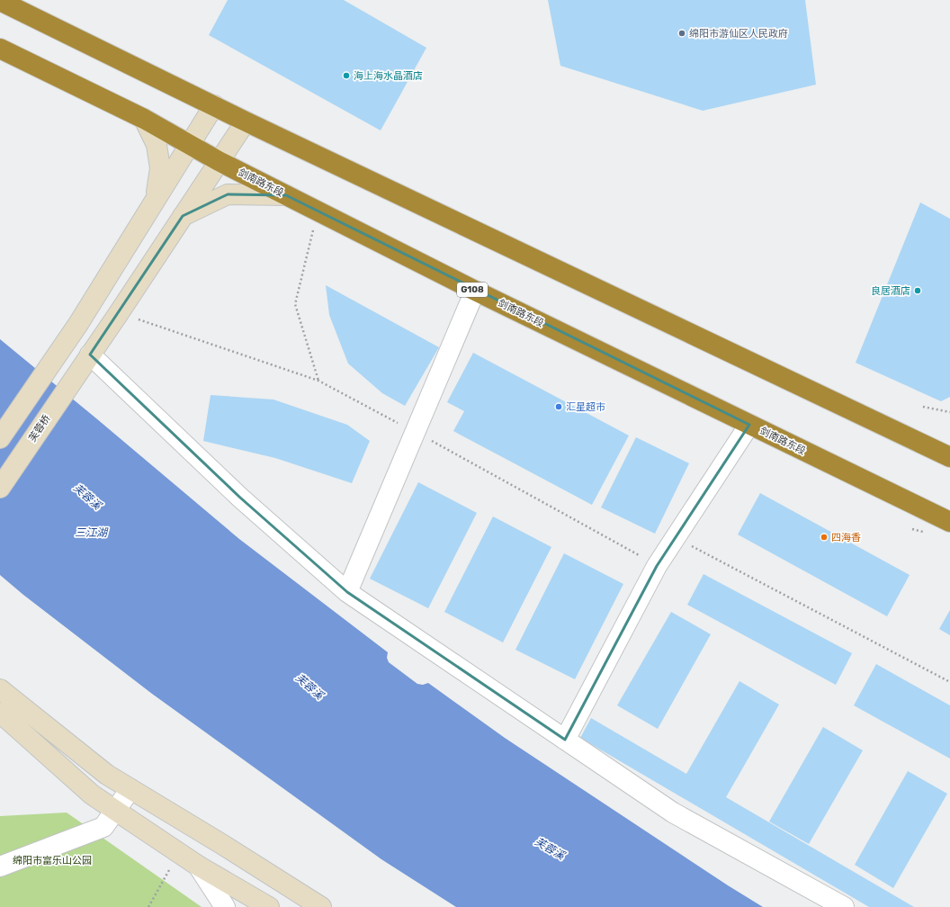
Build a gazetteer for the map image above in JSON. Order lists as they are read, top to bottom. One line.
{"streets":{"highway":["剑南路东段","G108"],"main road":["芙蓉桥"]},"crossings":[["剑南路东段","芙蓉桥"]],"water":["芙蓉溪","三江湖"],"parks":["绵阳市富乐山公园"],"places":["绵阳市游仙区人民政府","海上海水晶酒店","良居酒店","汇星超市","四海香"]}
